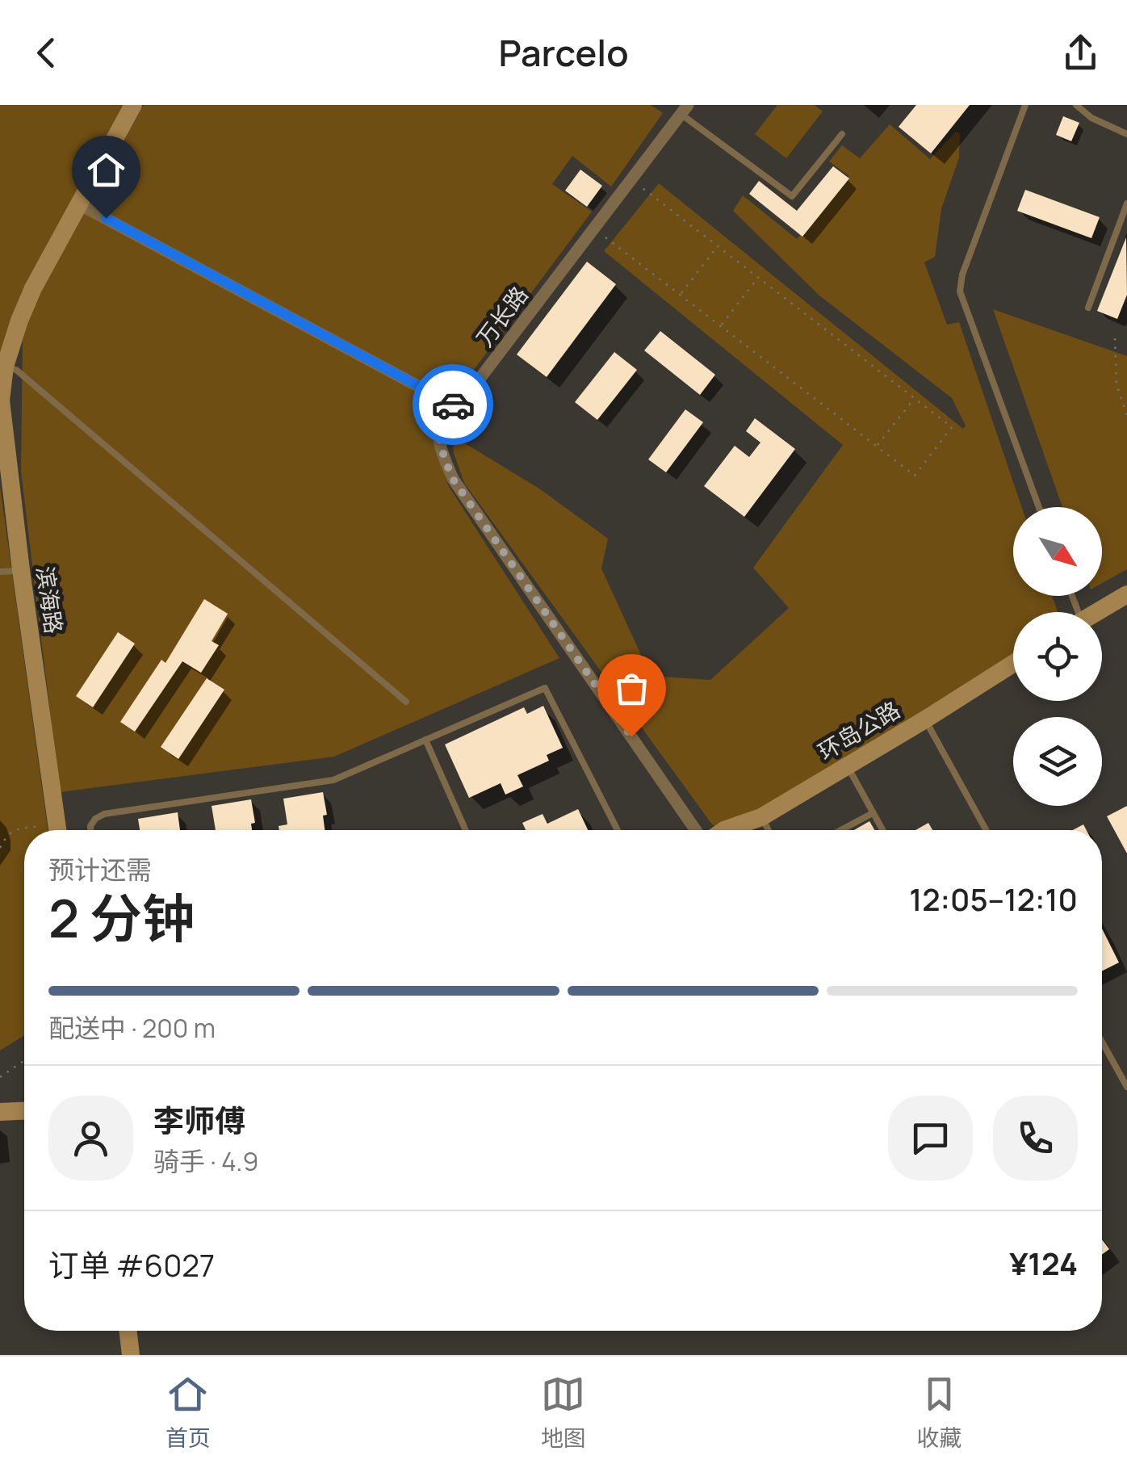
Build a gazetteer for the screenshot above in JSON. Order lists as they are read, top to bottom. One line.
{"streets":{"main road":["滨海路","环岛公路"],"street":["万长路"]},"north":"bottom right","page":{"header":"Parcelo","heading":["2 分钟","预计还需","12:05–12:10"],"panel":["李师傅","骑手 · 4.9","订单 #6027","¥124"],"bar":"配送中 · 200 m","tabs":["首页","地图","收藏"]}}
